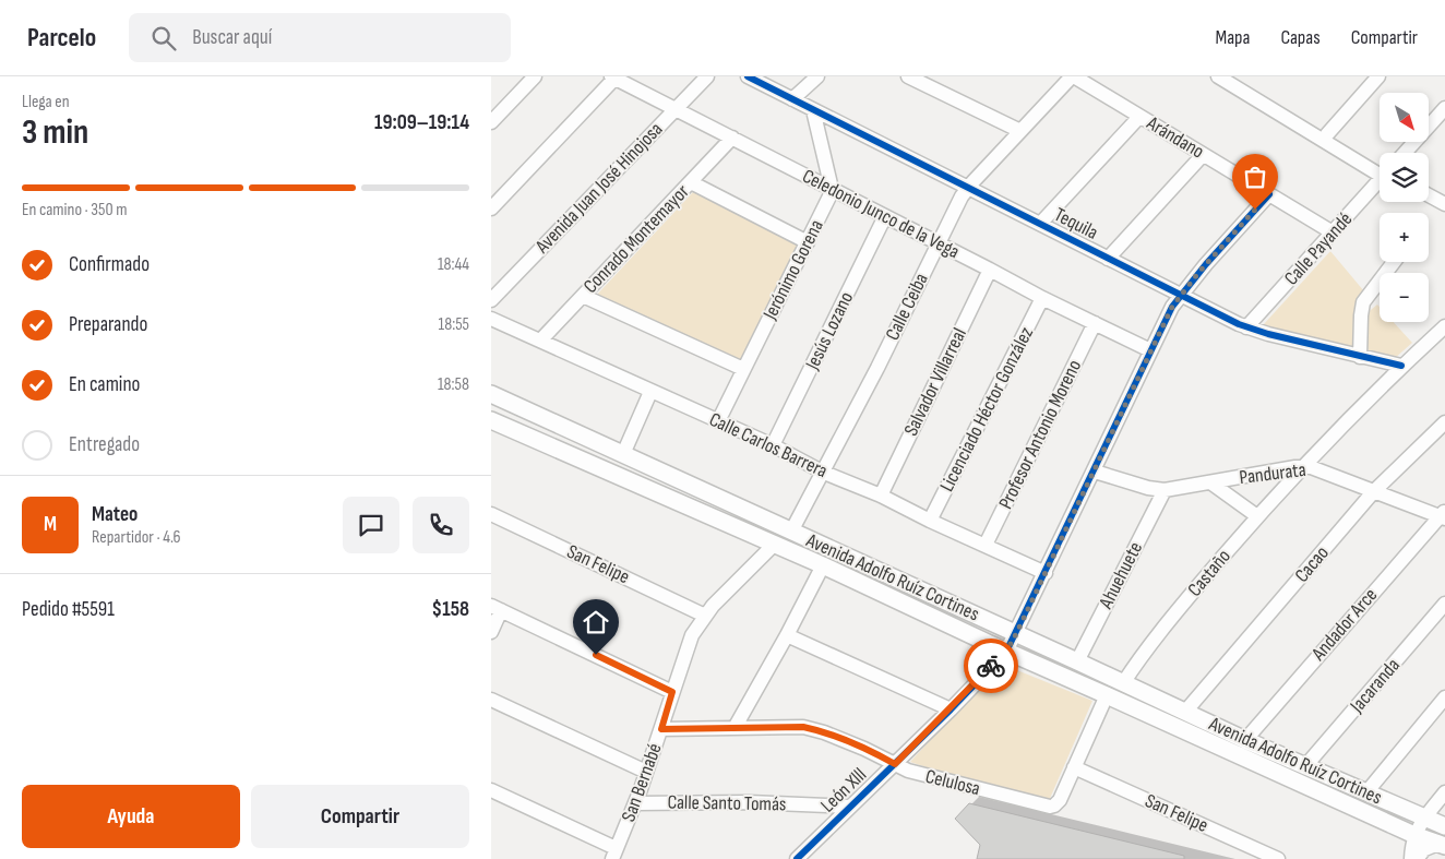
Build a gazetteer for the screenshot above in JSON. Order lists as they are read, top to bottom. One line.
{"streets":{"main road":["Avenida Adolfo Ruíz Cortines"],"street":["Arándano","Avenida Juan José Hinojosa","Celedonio Junco de la Vega","Tequila","Conrado Montemayor","Calle Payandé","Jerónimo Gorena","Calle Ceiba","Jesús Lozano","Salvador Villarreal","Licenciado Héctor González","Profesor Antonio Moreno","Calle Carlos Barrera","Pandurata","San Felipe","Cacao","Castaño","Ahuehuete","Andador Arce","Jacaranda","San Bernabé","Celulosa","León Xlll","Calle Santo Tomás"]},"crossings":[["Arándano","Calle Payandé"],["Arándano","Calle Ceiba"],["Arándano","León Xlll"],["Avenida Juan José Hinojosa","Celedonio Junco de la Vega"],["Celedonio Junco de la Vega","Conrado Montemayor"],["Celedonio Junco de la Vega","Jerónimo Gorena"],["Celedonio Junco de la Vega","Calle Ceiba"],["Celedonio Junco de la Vega","Jesús Lozano"],["Celedonio Junco de la Vega","Salvador Villarreal"],["Celedonio Junco de la Vega","Licenciado Héctor González"],["Celedonio Junco de la Vega","Profesor Antonio Moreno"],["Celedonio Junco de la Vega","León Xlll"],["Tequila","Calle Payandé"],["Tequila","Calle Ceiba"],["Tequila","Castaño"],["Tequila","León Xlll"],["Conrado Montemayor","Calle Carlos Barrera"],["Jerónimo Gorena","Calle Carlos Barrera"],["Calle Ceiba","Calle Carlos Barrera"],["Calle Ceiba","Avenida Adolfo Ruíz Cortines"],["Jesús Lozano","Calle Carlos Barrera"],["Salvador Villarreal","Calle Carlos Barrera"],["Licenciado Héctor González","Calle Carlos Barrera"],["Profesor Antonio Moreno","Calle Carlos Barrera"],["Calle Carlos Barrera","León Xlll"],["Pandurata","Cacao"],["Pandurata","Castaño"],["Pandurata","Ahuehuete"],["Pandurata","Andador Arce"],["Pandurata","León Xlll"],["San Felipe","San Bernabé"],["San Felipe","Celulosa"],["Cacao","Avenida Adolfo Ruíz Cortines"],["Castaño","Avenida Adolfo Ruíz Cortines"],["Ahuehuete","Avenida Adolfo Ruíz Cortines"],["Avenida Adolfo Ruíz Cortines","Andador Arce"],["Avenida Adolfo Ruíz Cortines","Jacaranda"],["Avenida Adolfo Ruíz Cortines","San Bernabé"],["Avenida Adolfo Ruíz Cortines","León Xlll"],["San Bernabé","Celulosa"],["San Bernabé","Calle Santo Tomás"],["Celulosa","León Xlll"],["León Xlll","Calle Santo Tomás"]],"north":"bottom right","page":{"header":"Parcelo","search":"Buscar aquí","nav":["Mapa","Capas","Compartir"],"heading":["3 min","Llega en","19:09–19:14"],"panel":["Mateo","Repartidor · 4.6","Pedido #5591","$158"],"map_buttons":["+","−"],"bar":"En camino · 350 m","list":[["Confirmado","18:44"],["Preparando","18:55"],["En camino","18:58"],"Entregado"],"round":"M","buttons":["Ayuda","Compartir"]}}
